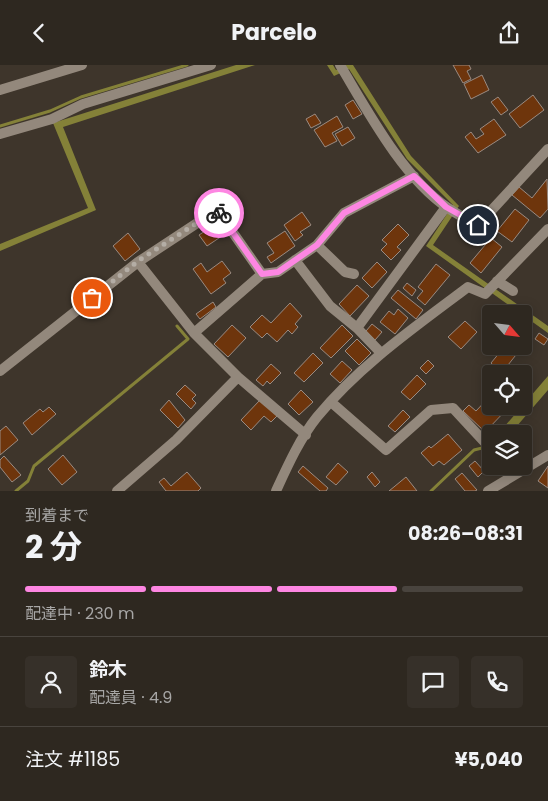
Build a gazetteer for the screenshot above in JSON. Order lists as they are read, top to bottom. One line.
{"north":"bottom right","page":{"header":"Parcelo","heading":["2 分","到着まで","08:26–08:31"],"panel":["鈴木","配達員 · 4.9","注文 #1185","¥5,040"],"bar":"配達中 · 230 m"}}
